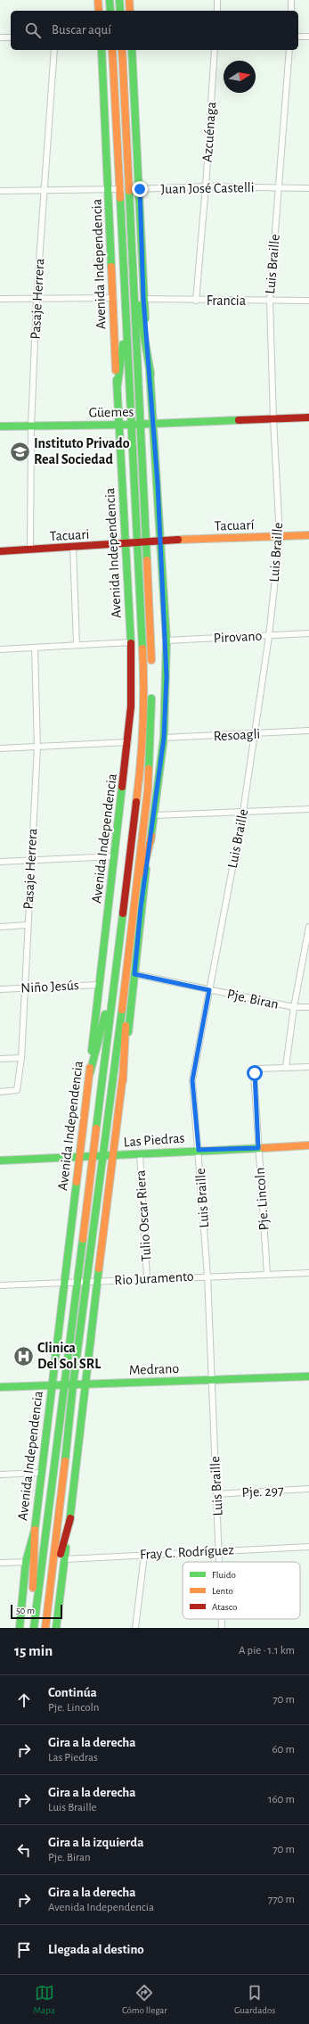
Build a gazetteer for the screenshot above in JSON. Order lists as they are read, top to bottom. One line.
{"streets":{"main road":["Avenida Independencia","Güemes","Tacuarí","Tacuari","Las Piedras","Medrano"],"street":["Azcuénaga","Juan José Castelli","Luis Braille","Pasaje Herrera","Francia","Pirovano","Resoagli","Niño Jesús","Pje. Biran","Pje. Lincoln","Tulio Oscar Riera","Rio Juramento","Pje. 297","Fray C. Rodríguez"]},"crossings":[["Azcuénaga","Juan José Castelli"],["Azcuénaga","Francia"],["Juan José Castelli","Avenida Independencia"],["Juan José Castelli","Luis Braille"],["Juan José Castelli","Pasaje Herrera"],["Avenida Independencia","Güemes"],["Avenida Independencia","Tacuari"],["Avenida Independencia","Niño Jesús"],["Avenida Independencia","Las Piedras"],["Avenida Independencia","Rio Juramento"],["Avenida Independencia","Medrano"],["Luis Braille","Francia"],["Luis Braille","Güemes"],["Luis Braille","Tacuarí"],["Luis Braille","Pirovano"],["Luis Braille","Resoagli"],["Luis Braille","Pje. Biran"],["Luis Braille","Las Piedras"],["Luis Braille","Rio Juramento"],["Luis Braille","Medrano"],["Luis Braille","Pje. 297"],["Luis Braille","Fray C. Rodríguez"],["Pasaje Herrera","Güemes"],["Pasaje Herrera","Tacuari"],["Pasaje Herrera","Niño Jesús"],["Tacuarí","Tacuari"],["Las Piedras","Pje. Lincoln"],["Las Piedras","Tulio Oscar Riera"],["Pje. Lincoln","Rio Juramento"],["Tulio Oscar Riera","Rio Juramento"]],"places":{"school or university":["Instituto Privado Real Sociedad"],"hospital":["Clinica Del Sol SRL"]},"legend":["Fluido","Lento","Atasco"],"scale_bar":"50 m","north":"right","page":{"search":"Buscar aquí","scale":"50 m","heading":["15 min","A pie · 1.1 km"],"list":[["Continúa","Pje. Lincoln","70 m"],["Gira a la derecha","Las Piedras","60 m"],["Gira a la derecha","Luis Braille","160 m"],["Gira a la izquierda","Pje. Biran","70 m"],["Gira a la derecha","Avenida Independencia","770 m"],"Llegada al destino"],"nav":["Mapa","Cómo llegar","Guardados"]}}
